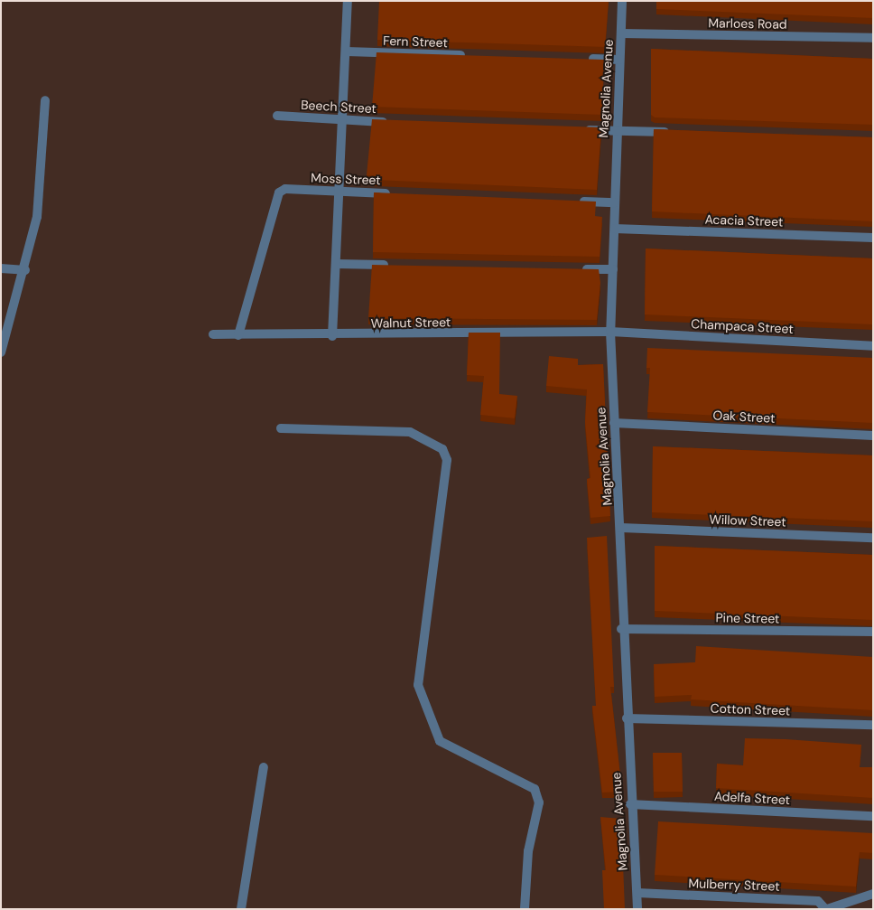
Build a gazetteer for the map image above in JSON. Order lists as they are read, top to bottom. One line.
{"streets":{"street":["Marloes Road","Fern Street","Magnolia Avenue","Beech Street","Moss Street","Acacia Street","Walnut Street","Champaca Street","Oak Street","Willow Street","Pine Street","Cotton Street","Adelfa Street","Mulberry Street"]},"crossings":[["Marloes Road","Magnolia Avenue"],["Magnolia Avenue","Acacia Street"],["Magnolia Avenue","Walnut Street"],["Magnolia Avenue","Champaca Street"],["Magnolia Avenue","Oak Street"],["Magnolia Avenue","Willow Street"],["Magnolia Avenue","Pine Street"],["Magnolia Avenue","Cotton Street"],["Magnolia Avenue","Adelfa Street"],["Magnolia Avenue","Mulberry Street"],["Moss Street","Walnut Street"],["Walnut Street","Champaca Street"]]}
